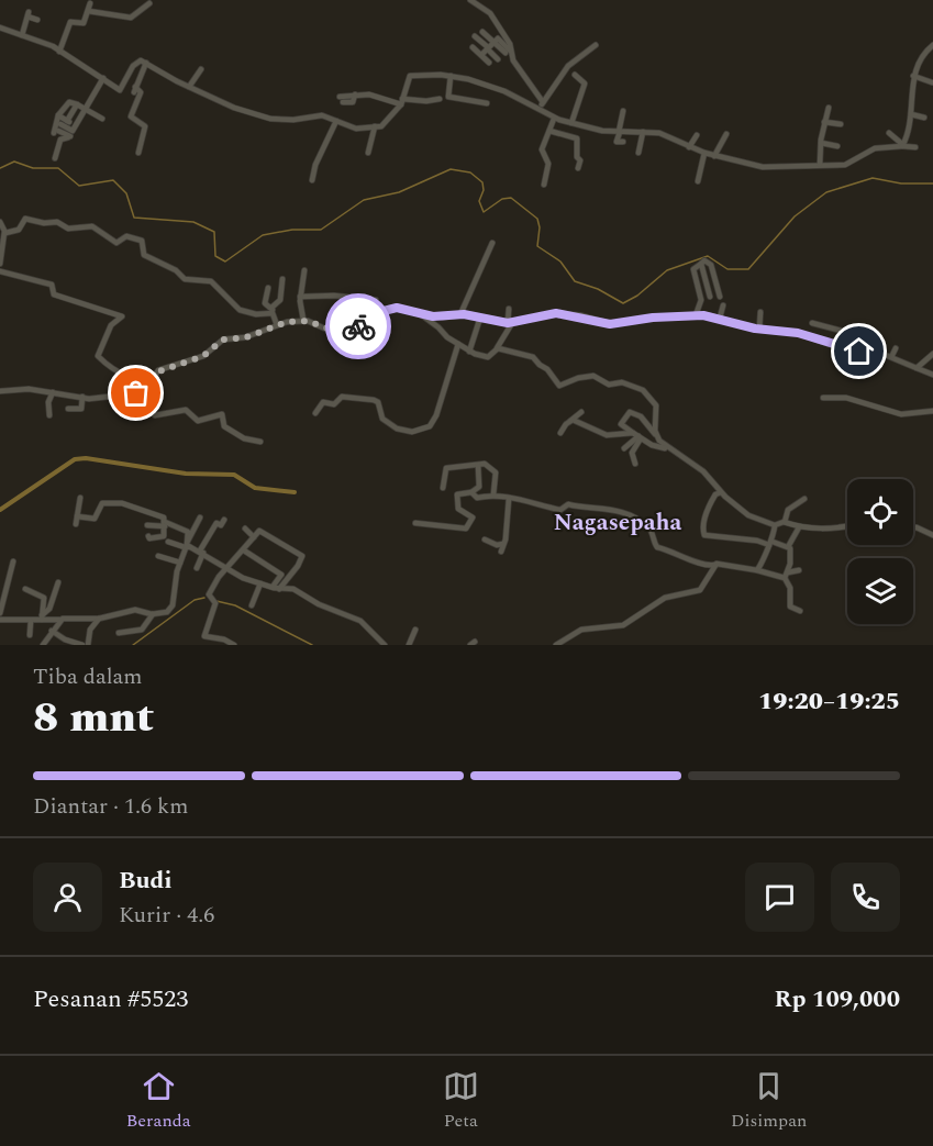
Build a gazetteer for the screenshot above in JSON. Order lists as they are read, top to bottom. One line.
{"districts":["Nagasepaha"],"page":{"heading":["8 mnt","Tiba dalam","19:20–19:25"],"panel":["Budi","Kurir · 4.6","Pesanan #5523","Rp 109,000"],"bar":"Diantar · 1.6 km","tabs":["Beranda","Peta","Disimpan"]}}
